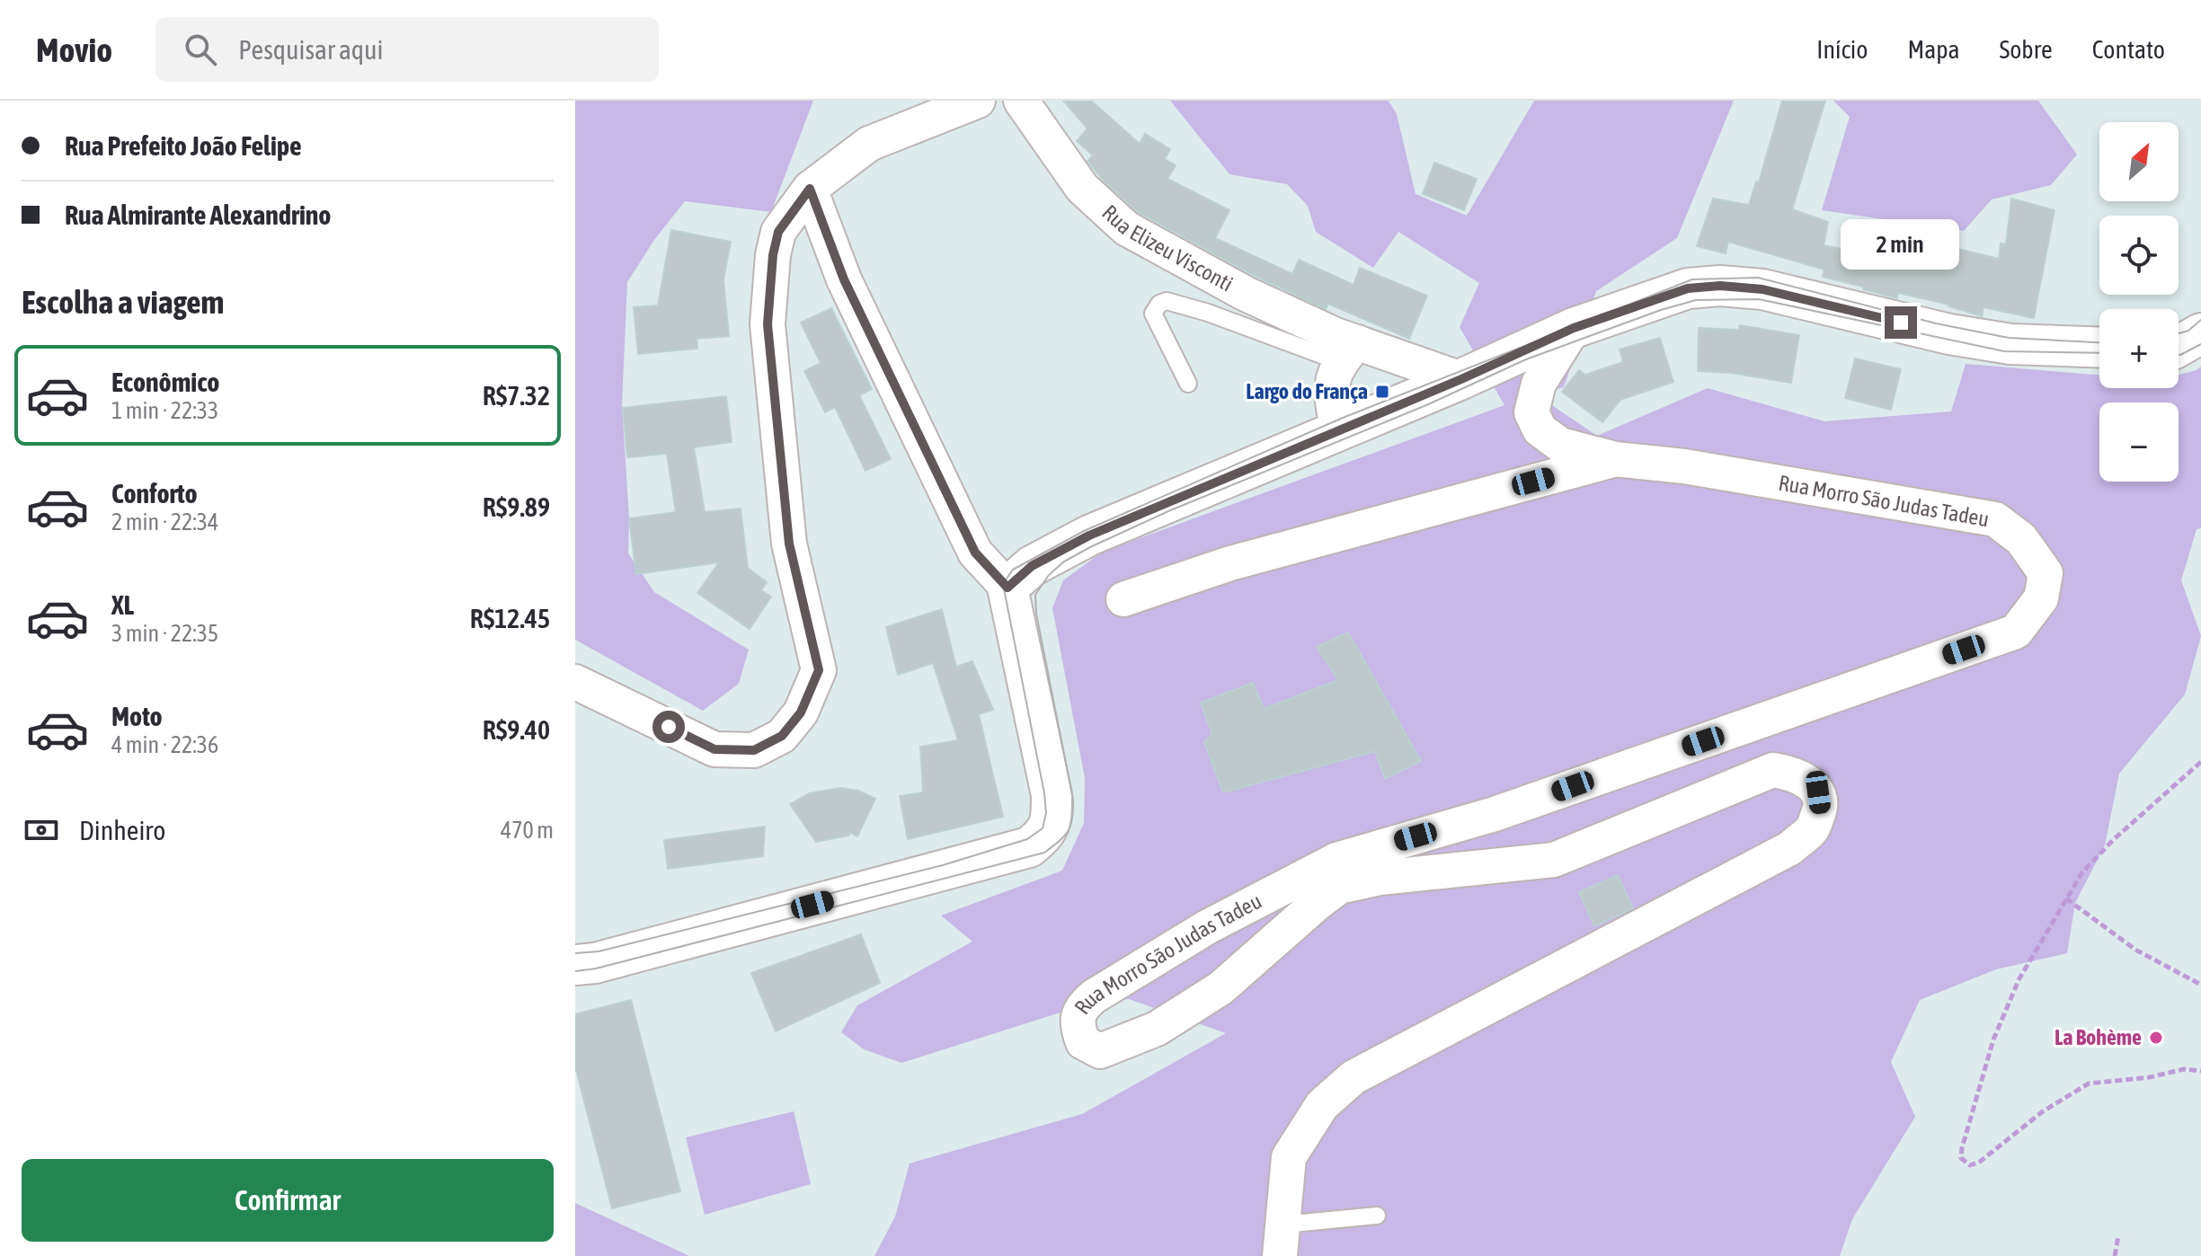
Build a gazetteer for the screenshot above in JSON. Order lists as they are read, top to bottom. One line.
{"streets":{"street":["Rua Elizeu Visconti","Rua Morro São Judas Tadeu"]},"places":{"transit":["Largo do França"],"other":["La Bohème"]},"north":"top right","page":{"header":"Movio","search":"Pesquisar aqui","nav":["Início","Mapa","Sobre","Contato"],"banner":["Rua Prefeito João Felipe","Rua Almirante Alexandrino"],"map_buttons":["+","−"],"bubble":"2 min","heading":"Escolha a viagem","list":[{"name":"Econômico","note":"1 min · 22:33","value":"R$7.32"},{"name":"Conforto","note":"2 min · 22:34","value":"R$9.89"},{"name":"XL","note":"3 min · 22:35","value":"R$12.45"},{"name":"Moto","note":"4 min · 22:36","value":"R$9.40"}],"pay":["Dinheiro","470 m"],"buttons":"Confirmar"}}
